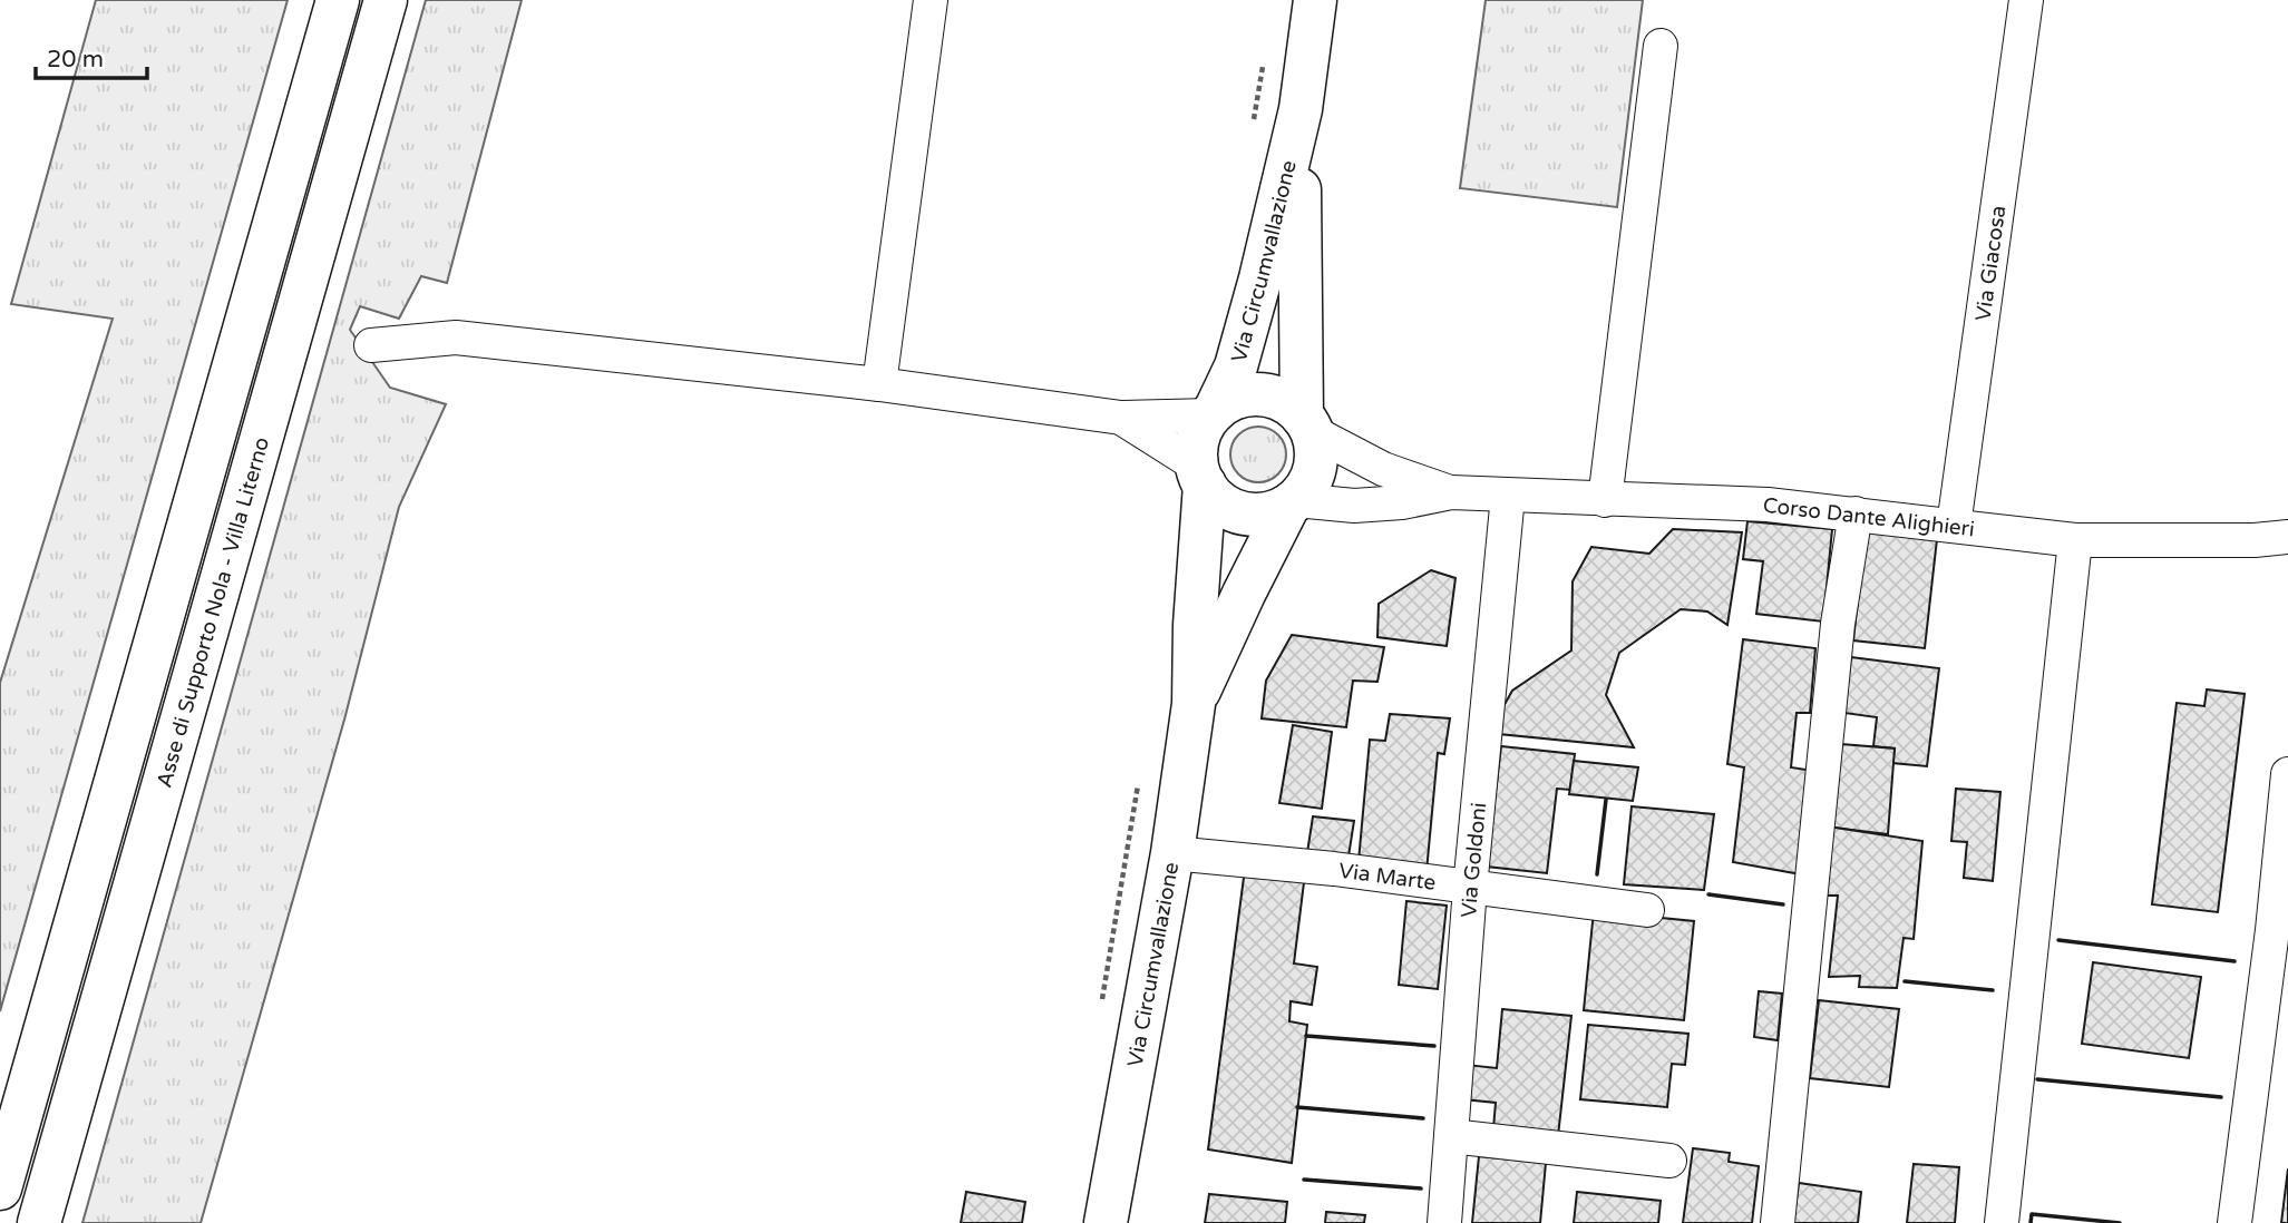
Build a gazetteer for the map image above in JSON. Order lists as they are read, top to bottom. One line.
{"streets":{"main road":["Via Circumvallazione","Asse di Supporto Nola - Villa Literno"],"street":["Via Giacosa","Corso Dante Alighieri","Via Goldoni","Via Marte"]},"crossings":[["Via Circumvallazione","Via Marte"],["Via Giacosa","Corso Dante Alighieri"],["Corso Dante Alighieri","Via Goldoni"],["Via Goldoni","Via Marte"]],"scale_bar":"20 m"}
